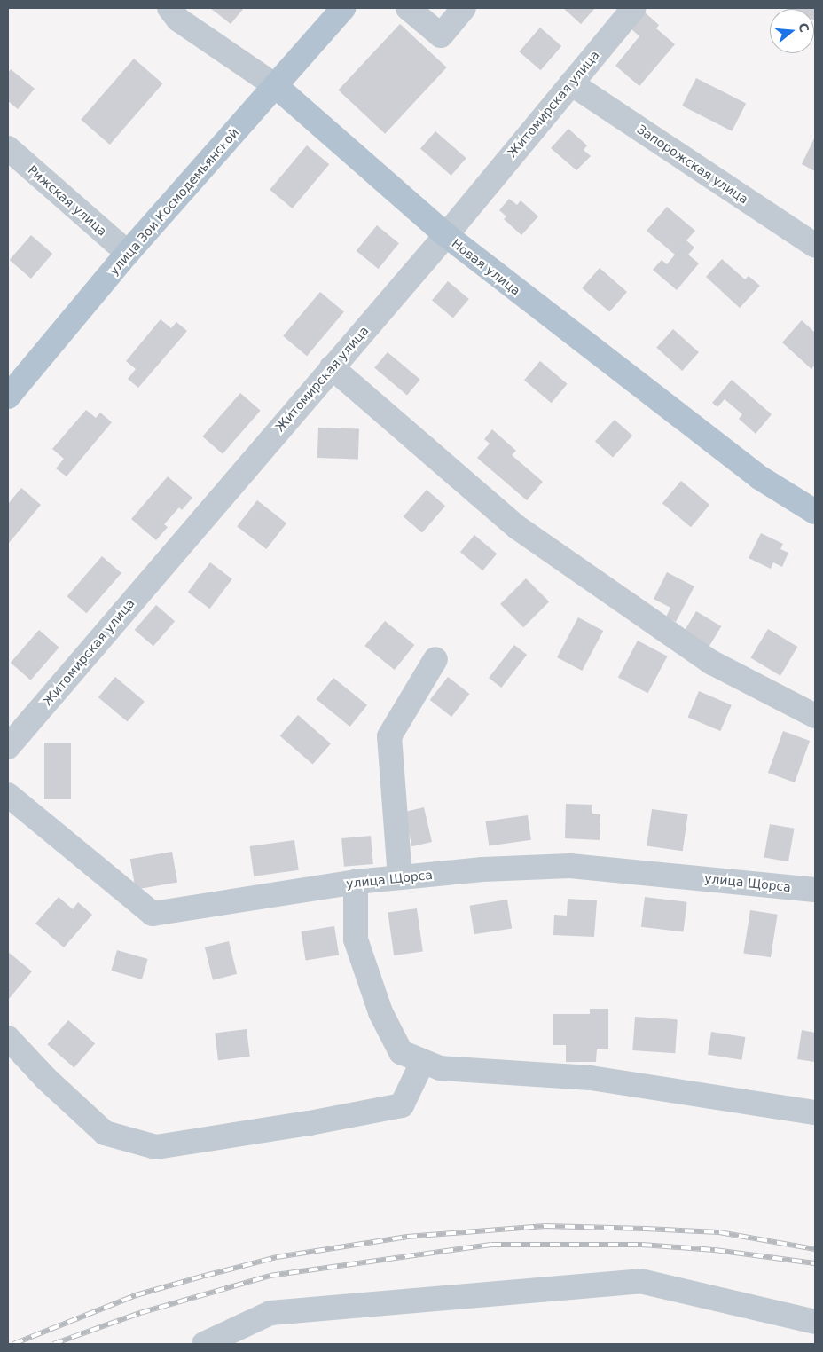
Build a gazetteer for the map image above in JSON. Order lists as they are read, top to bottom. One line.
{"streets":{"main road":["улица Зои Космодемьянской","Новая улица"],"street":["Житомирская улица","Запорожская улица","Рижская улица","улица Щорса"]},"crossings":[["Житомирская улица","Запорожская улица"],["Житомирская улица","Новая улица"],["Рижская улица","улица Зои Космодемьянской"],["улица Зои Космодемьянской","Новая улица"]],"north":"right"}
